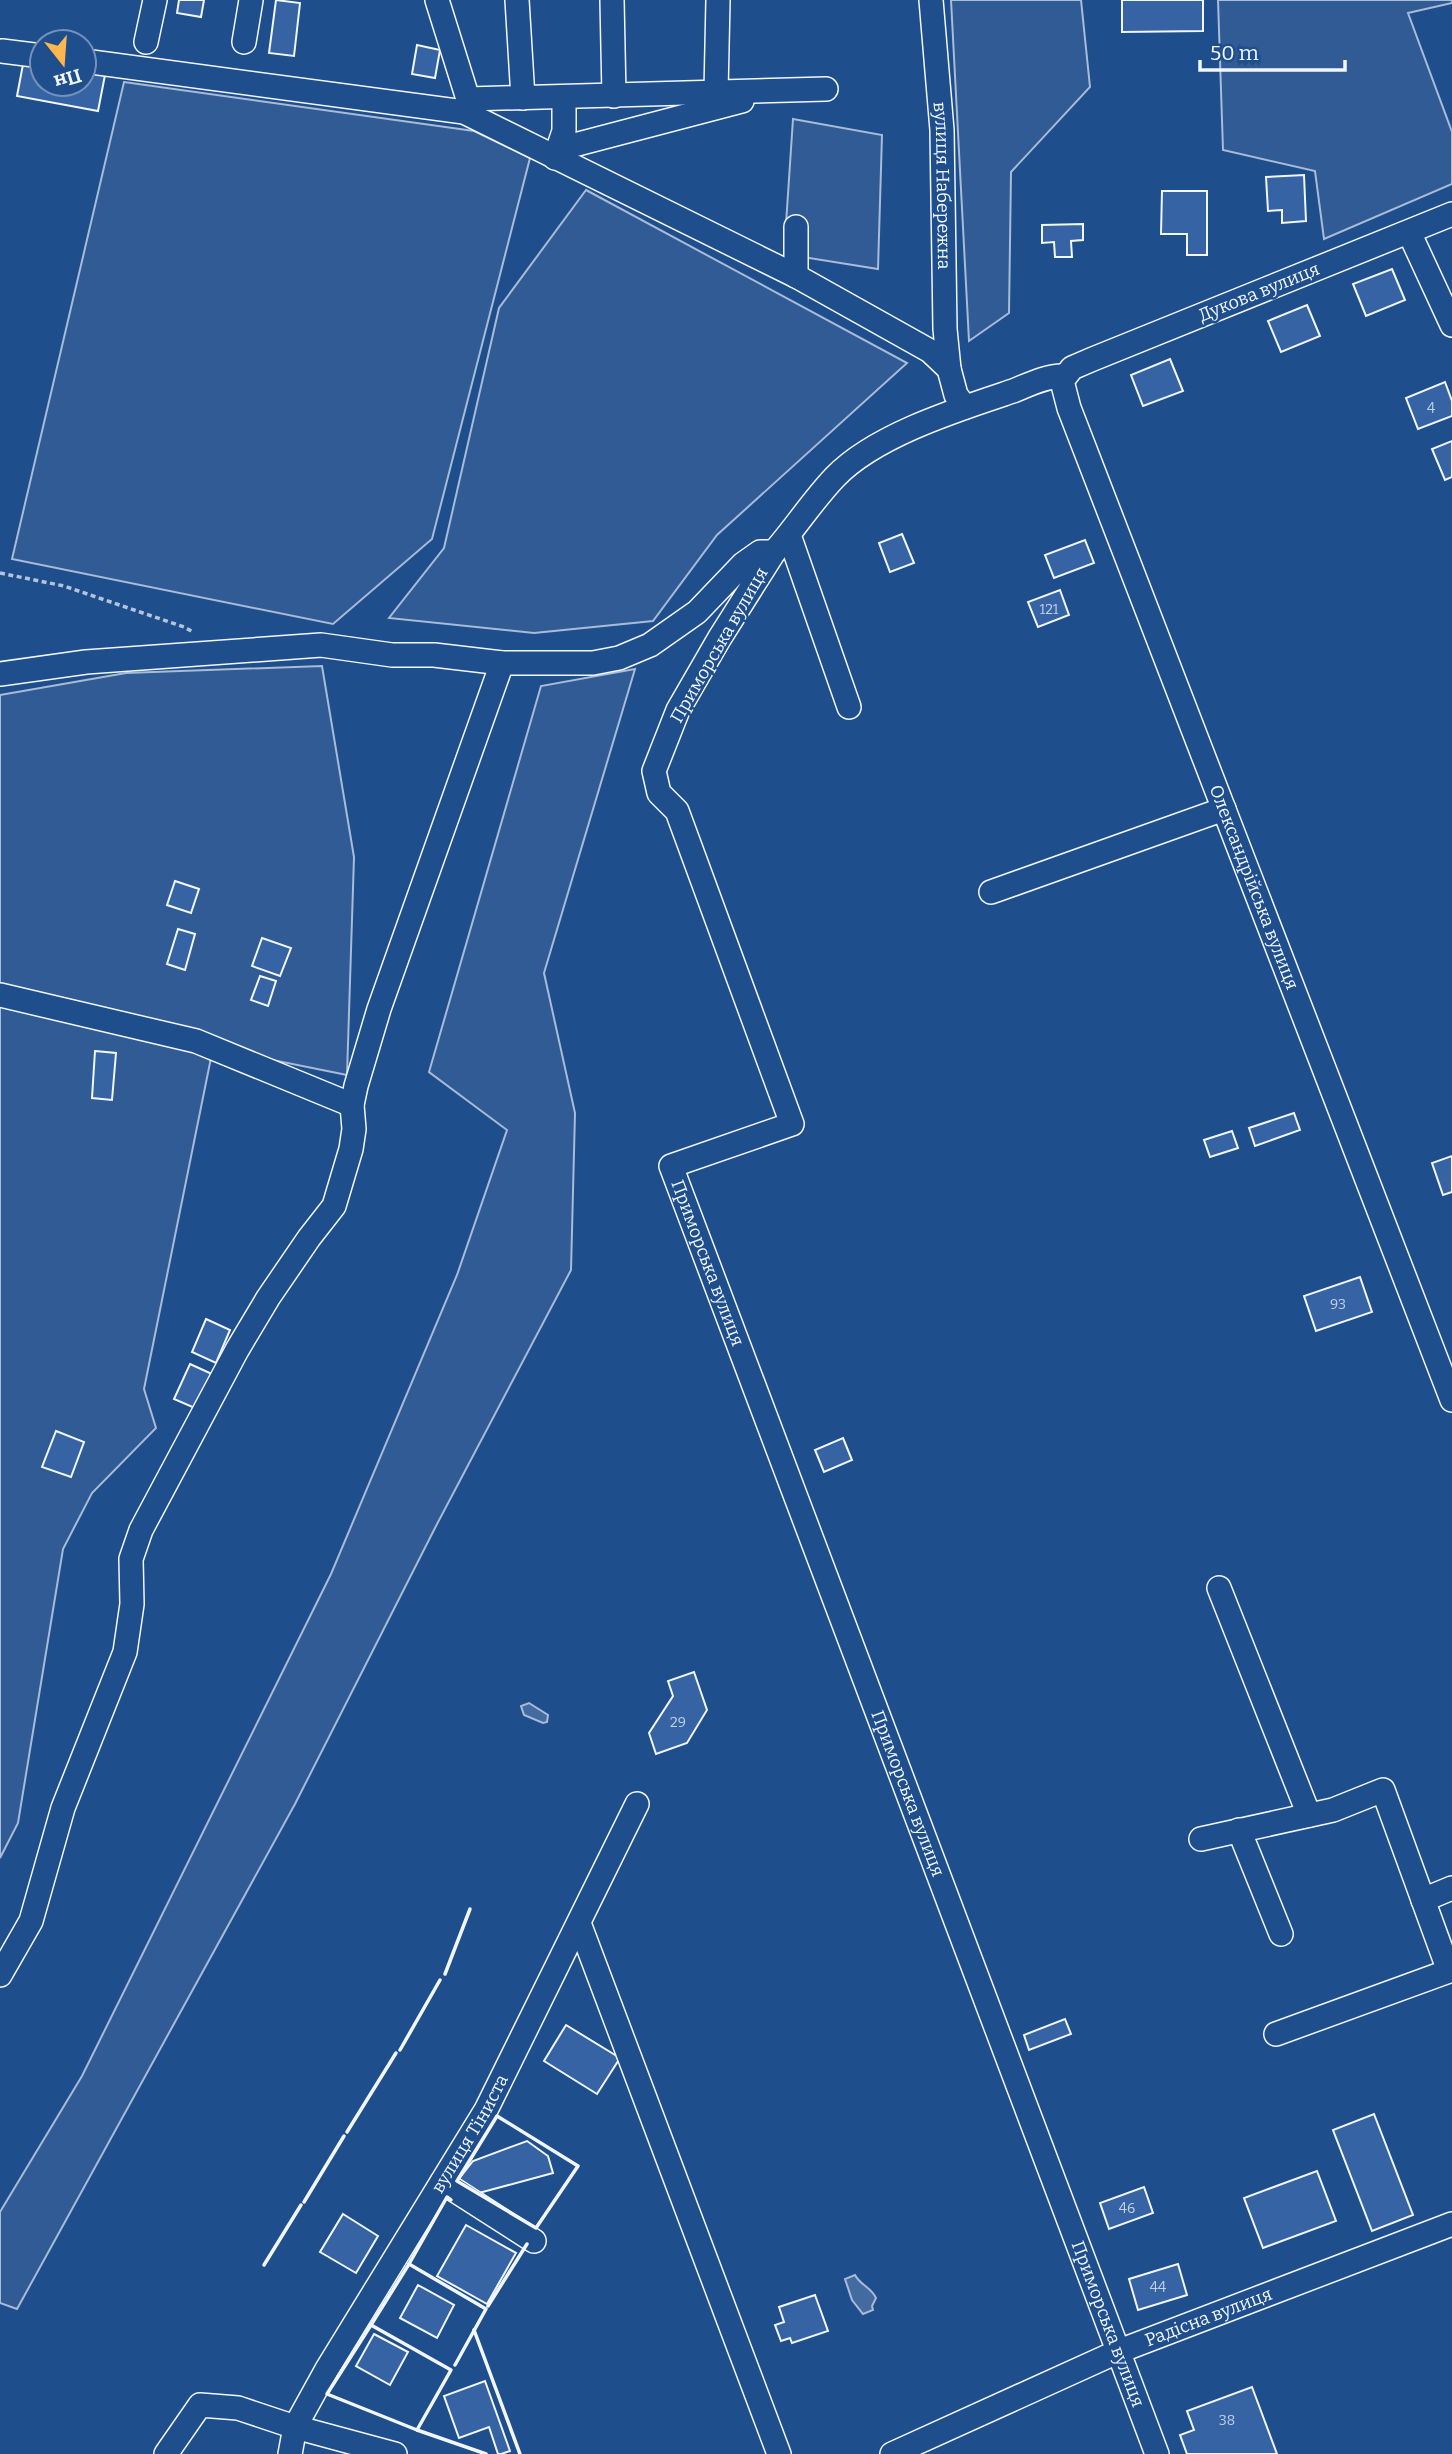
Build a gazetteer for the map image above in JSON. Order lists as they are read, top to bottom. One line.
{"streets":{"street":["вулиця Набережна","Дукова вулиця","Приморська вулиця","Олександрійська вулиця","вулиця Тіниста","Радісна вулиця"]},"crossings":[["вулиця Набережна","Дукова вулиця"],["Дукова вулиця","Приморська вулиця"],["Дукова вулиця","Олександрійська вулиця"],["Приморська вулиця","Радісна вулиця"]],"house_numbers":["4","121","93","29","46","44","38"],"scale_bar":"50 m","north":"bottom"}
